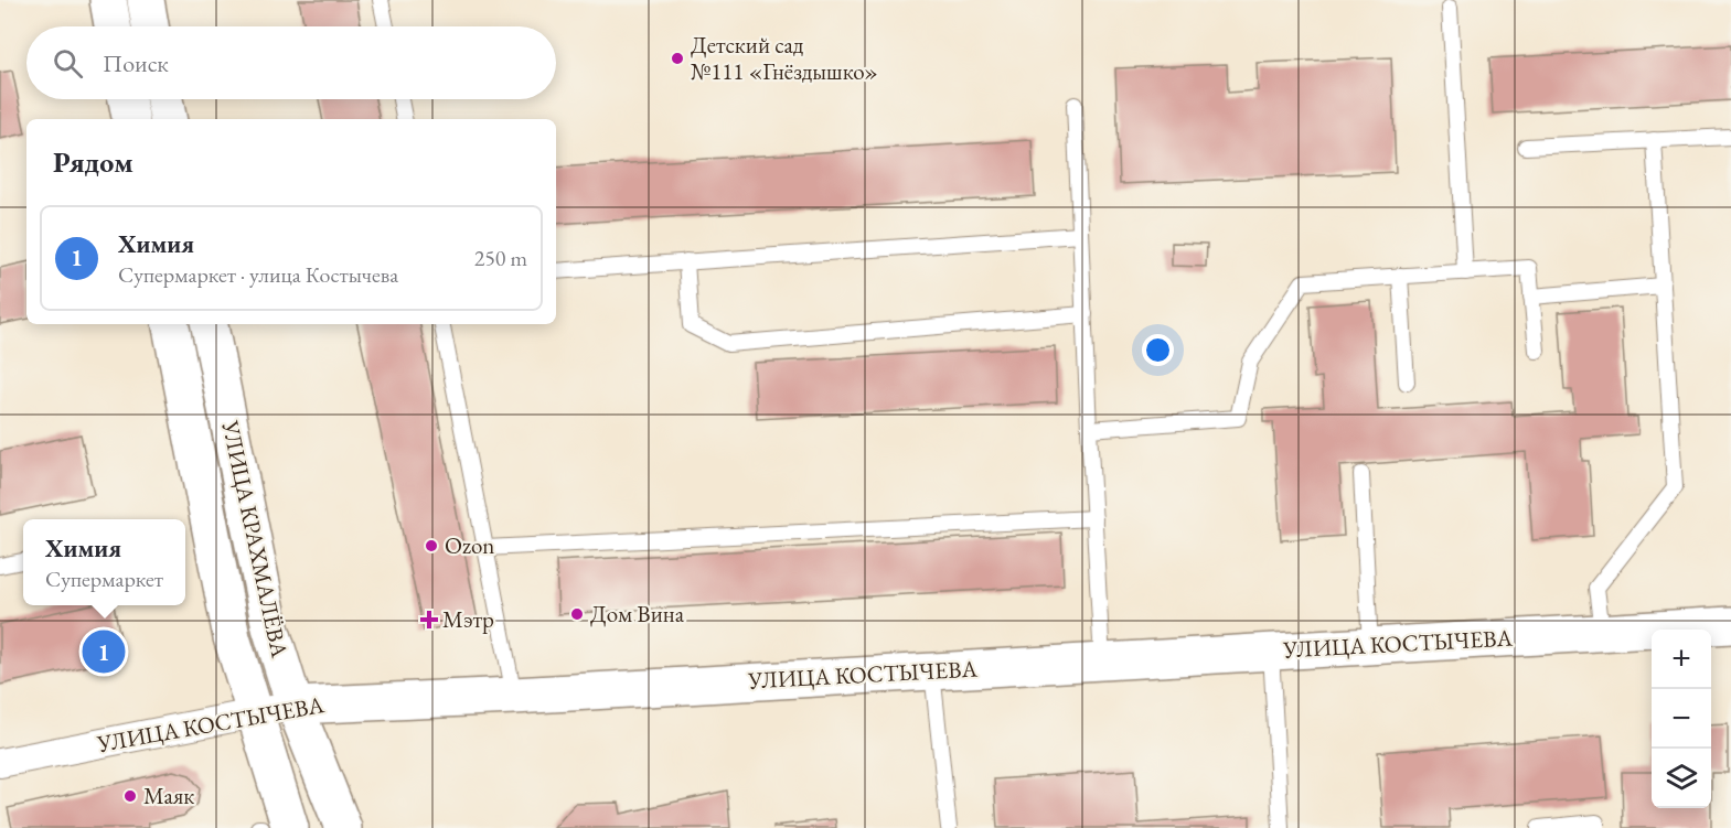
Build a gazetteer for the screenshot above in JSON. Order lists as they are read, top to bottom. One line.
{"streets":{"main road":["УЛИЦА КРАХМАЛЁВА","УЛИЦА КОСТЫЧЕВА"]},"crossings":[["УЛИЦА КРАХМАЛЁВА","УЛИЦА КОСТЫЧЕВА"]],"places":{"other":["Детский сад №111 «Гнёздышко»","Ozon","Дом Вина","Маяк"],"health":["Мэтр"]},"page":{"search":"Поиск","heading":"Рядом","list":[{"mark":"1","name":"Химия","note":"Супермаркет · улица Костычева","value":"250 m"}],"popup":["Химия","Супермаркет"],"pins":"1","map_buttons":["+","−"]}}
